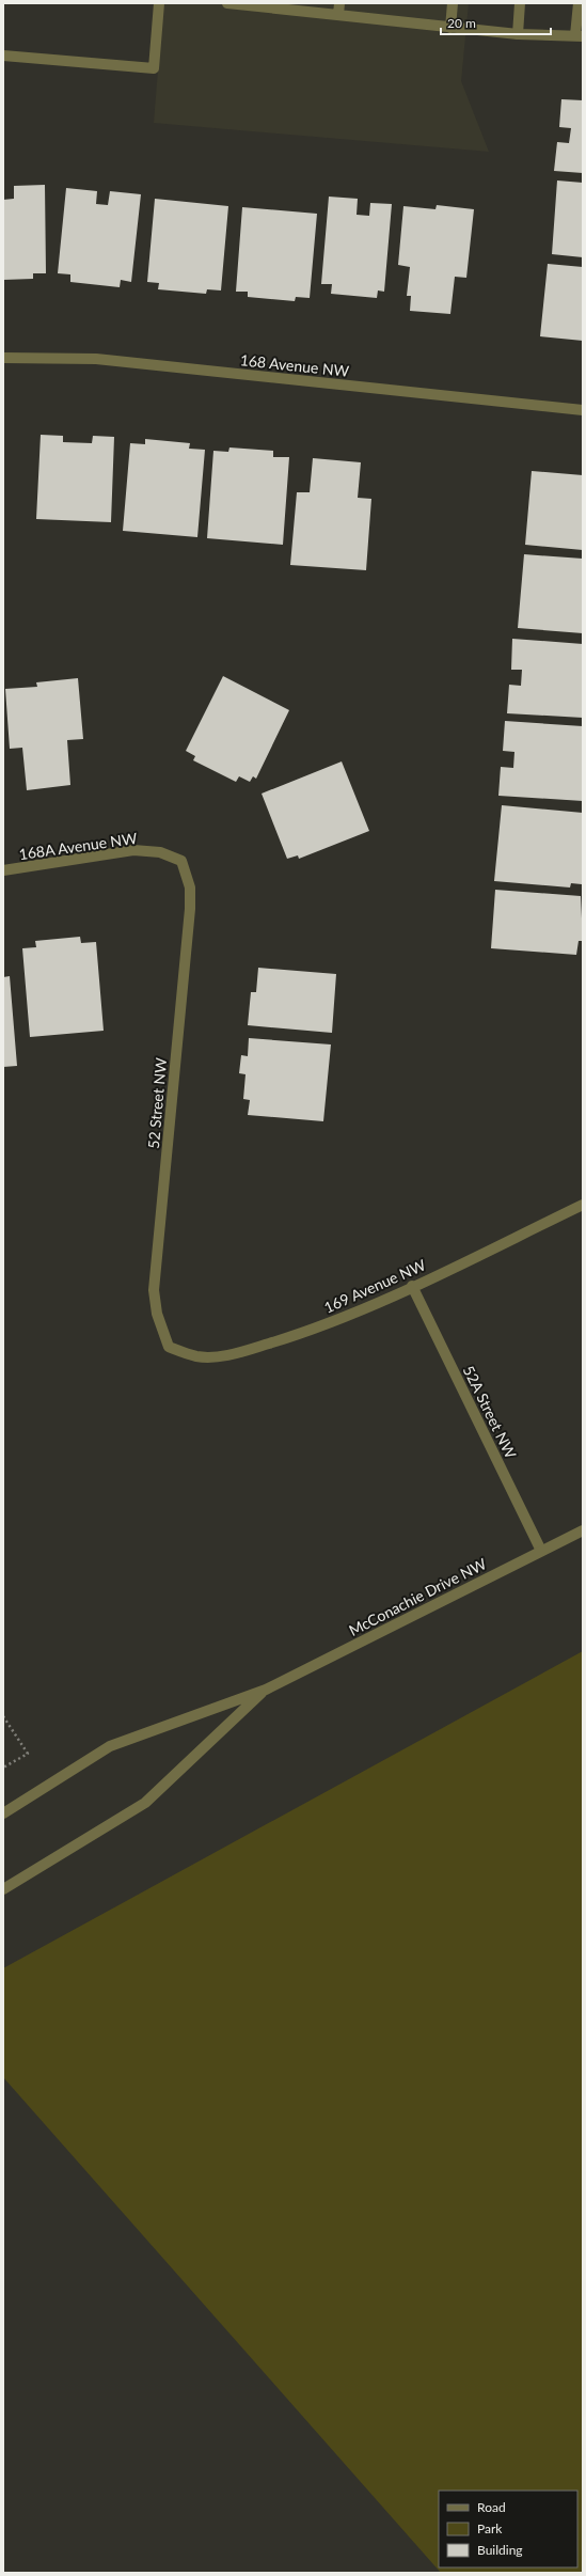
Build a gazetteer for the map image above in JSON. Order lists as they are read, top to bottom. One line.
{"streets":{"street":["168 Avenue NW","168A Avenue NW","52 Street NW","169 Avenue NW","52A Street NW","McConachie Drive NW"]},"crossings":[["168A Avenue NW","52 Street NW"],["52 Street NW","169 Avenue NW"],["169 Avenue NW","52A Street NW"],["52A Street NW","McConachie Drive NW"]],"legend":["Road","Park","Building"],"scale_bar":"20 m"}
